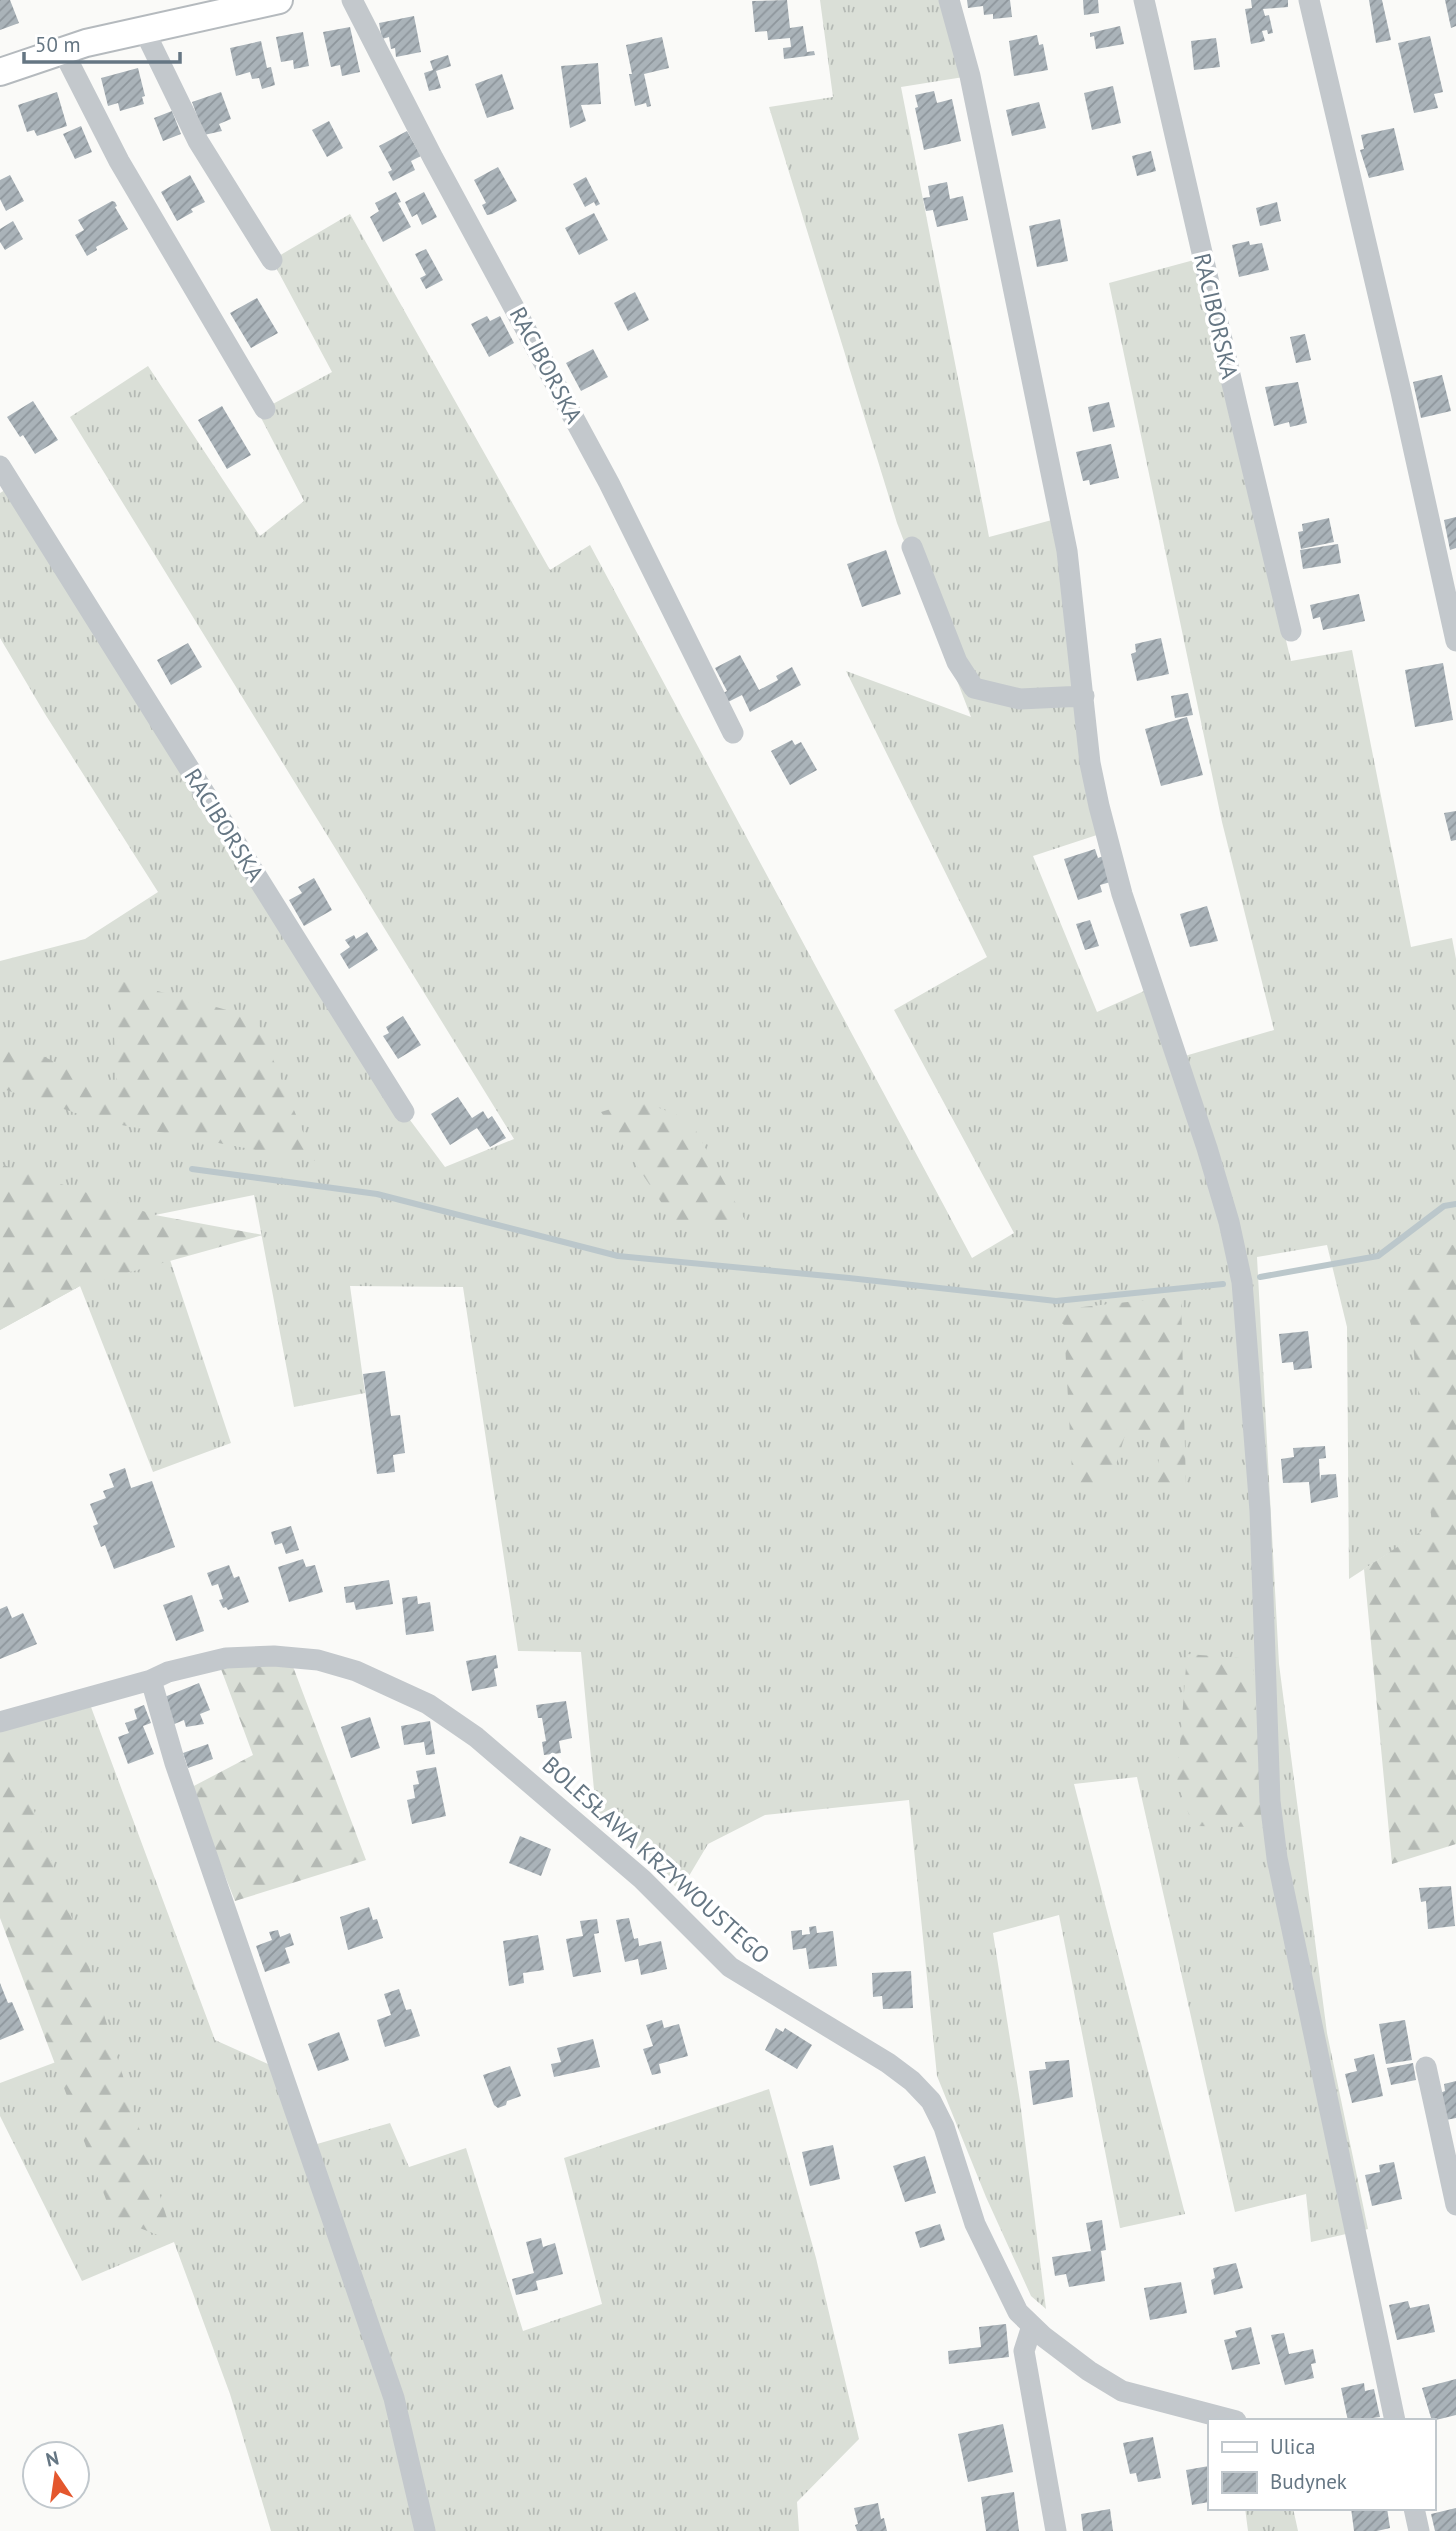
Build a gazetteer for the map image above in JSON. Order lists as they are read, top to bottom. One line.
{"streets":{"street":["RACIBORSKA","BOLESŁAWA KRZYWOUSTEGO"]},"legend":["Ulica","Budynek"],"scale_bar":"50 m","north":"top"}
